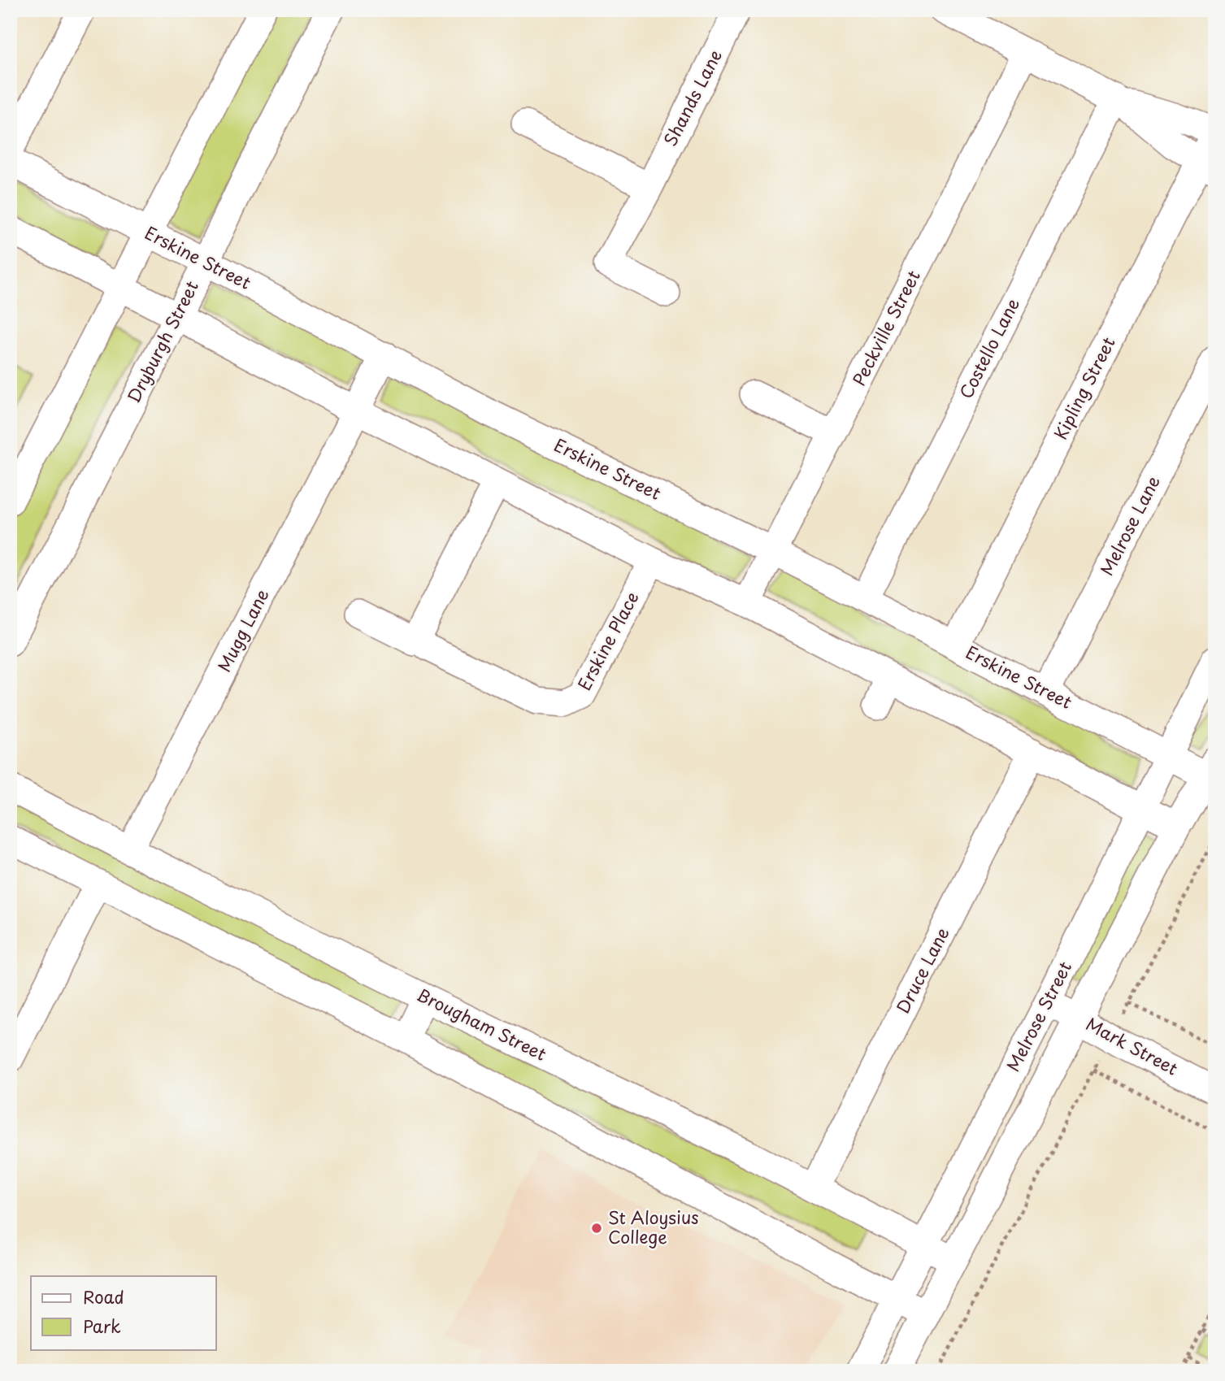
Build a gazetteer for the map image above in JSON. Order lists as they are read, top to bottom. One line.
{"streets":{"street":["Shands Lane","Erskine Street","Peckville Street","Dryburgh Street","Costello Lane","Kipling Street","Melrose Lane","Mugg Lane","Erskine Place","Druce Lane","Melrose Street","Brougham Street","Mark Street"]},"crossings":[["Erskine Street","Peckville Street"],["Erskine Street","Dryburgh Street"],["Erskine Street","Costello Lane"],["Erskine Street","Kipling Street"],["Erskine Street","Melrose Lane"],["Erskine Street","Mugg Lane"],["Erskine Street","Melrose Street"],["Mugg Lane","Brougham Street"],["Druce Lane","Brougham Street"],["Melrose Street","Brougham Street"],["Melrose Street","Mark Street"]],"places":["St Aloysius College"],"legend":["Road","Park"]}
